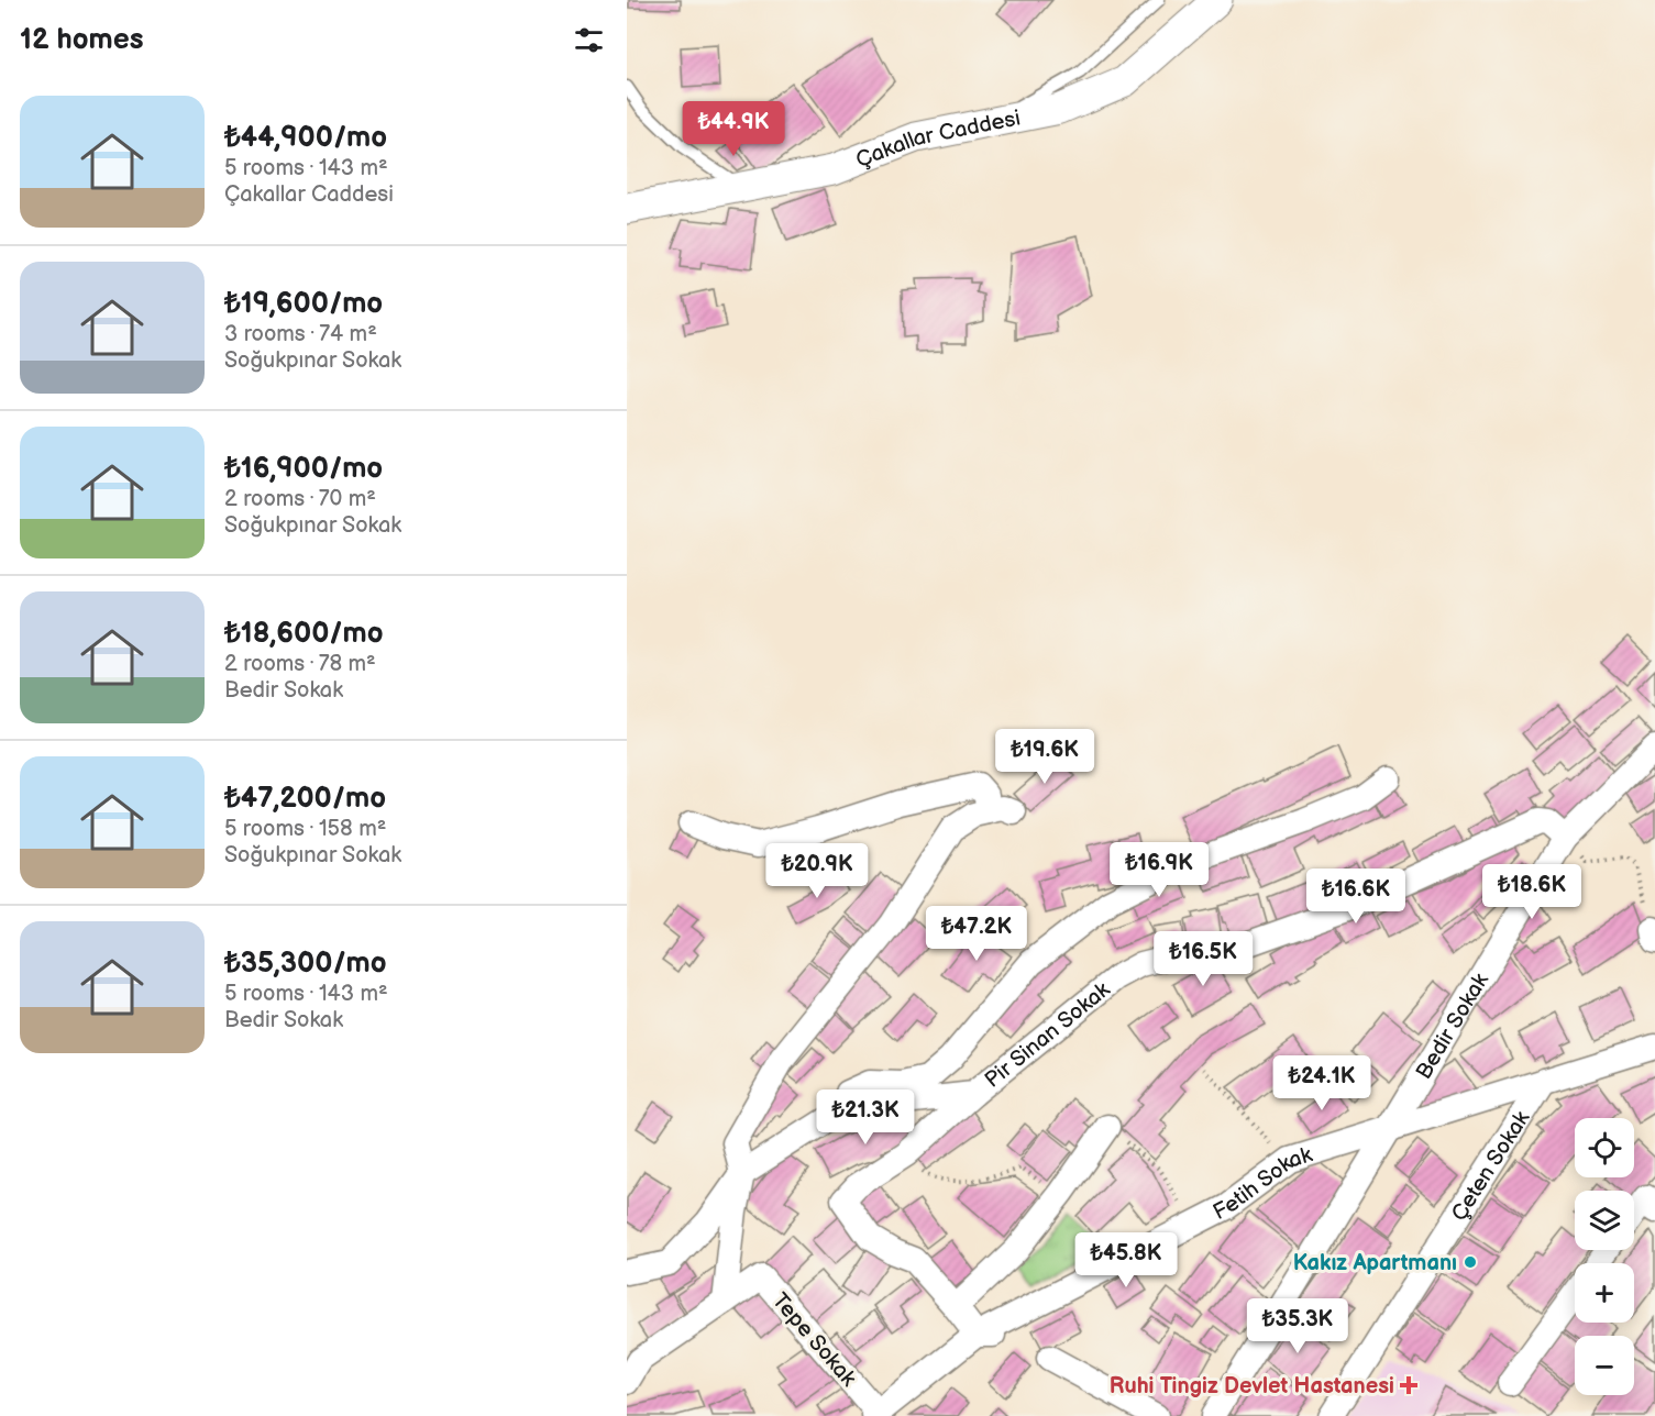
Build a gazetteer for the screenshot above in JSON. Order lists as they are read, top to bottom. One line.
{"streets":{"street":["Çakallar Caddesi","Bedir Sokak","Pir Sinan Sokak","Çeten Sokak","Fetih Sokak","Tepe Sokak"]},"crossings":[["Bedir Sokak","Pir Sinan Sokak"],["Bedir Sokak","Fetih Sokak"],["Çeten Sokak","Fetih Sokak"],["Fetih Sokak","Tepe Sokak"]],"places":{"other":["Kakız Apartmanı"],"health":["Ruhi Tingiz Devlet Hastanesi"]},"page":{"heading":"12 homes","list":[{"name":"₺44,900/mo","note":"5 rooms · 143 m² · Çakallar Caddesi"},{"name":"₺19,600/mo","note":"3 rooms · 74 m² · Soğukpınar Sokak"},{"name":"₺16,900/mo","note":"2 rooms · 70 m² · Soğukpınar Sokak"},{"name":"₺18,600/mo","note":"2 rooms · 78 m² · Bedir Sokak"},{"name":"₺47,200/mo","note":"5 rooms · 158 m² · Soğukpınar Sokak"},{"name":"₺35,300/mo","note":"5 rooms · 143 m² · Bedir Sokak"}],"price":["₺44.9K","₺19.6K","₺16.9K","₺20.9K","₺18.6K","₺16.6K","₺47.2K","₺16.5K","₺24.1K","₺21.3K","₺45.8K","₺35.3K"],"map_buttons":["+","−"]}}
